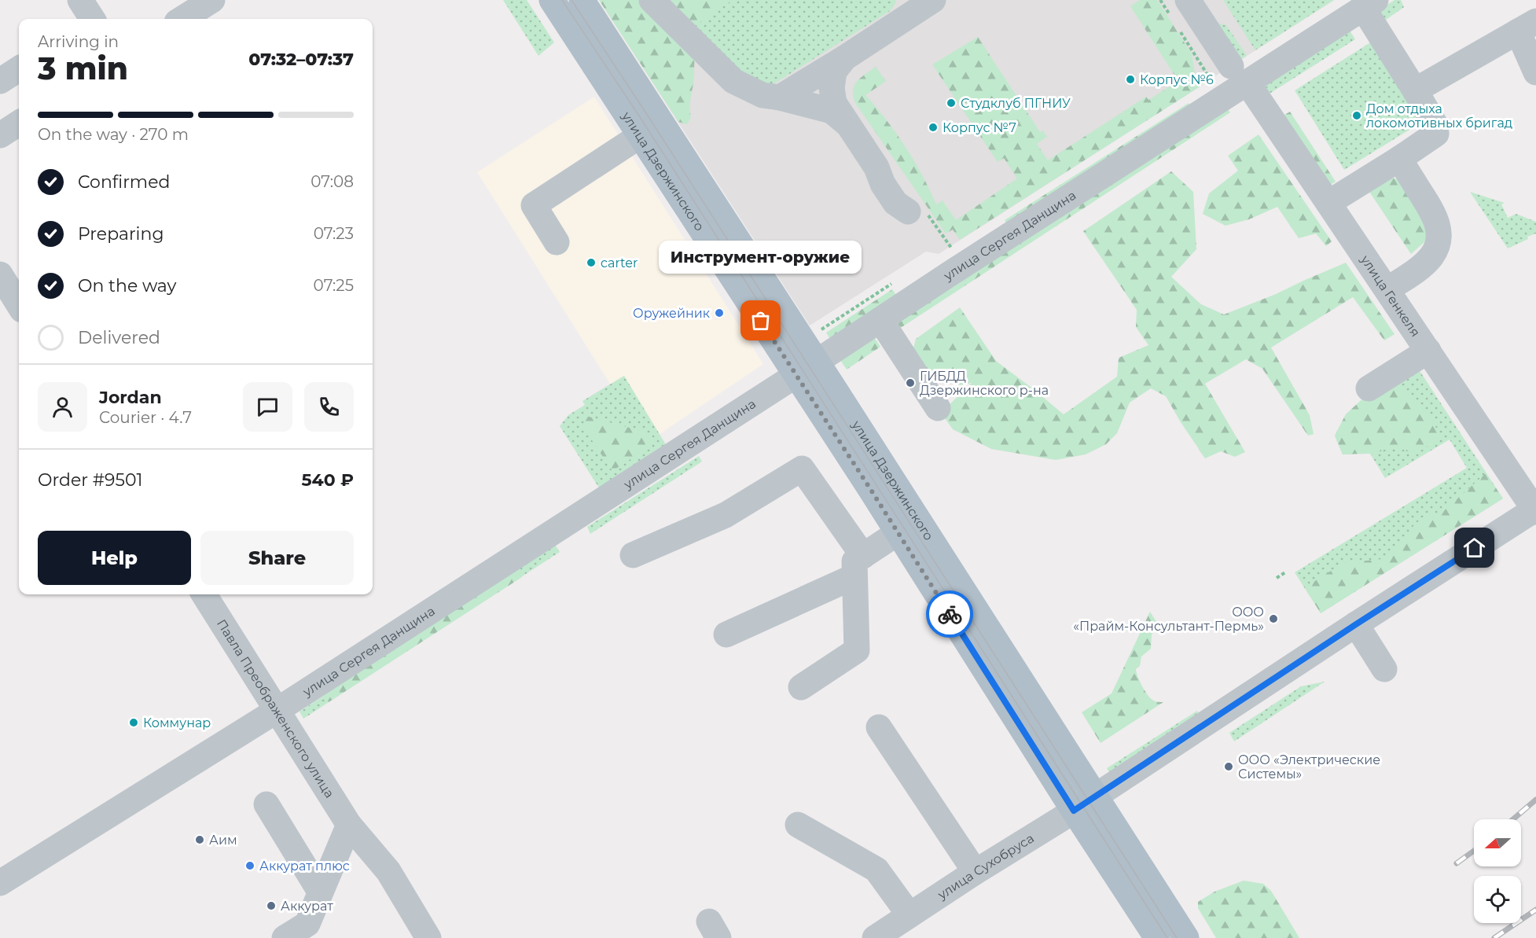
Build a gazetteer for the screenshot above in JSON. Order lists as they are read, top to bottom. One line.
{"streets":{"main road":["улица Дзержинского"],"street":["улица Сергея Данщина","улица Генкеля","Павла Преображенского улица","улица Сухобруса"]},"crossings":[["улица Дзержинского","улица Сергея Данщина"],["улица Дзержинского","улица Сухобруса"],["улица Сергея Данщина","улица Генкеля"],["улица Сергея Данщина","Павла Преображенского улица"],["улица Генкеля","улица Сухобруса"]],"places":["Корпус №6","Студклуб ПГНИУ","Дом отдыха локомотивных бригад","Корпус №7","carter","Оружейник","Инструмент-оружие","ГИБДД Дзержинского р-на","ООО «Прайм-Консультант-Пермь»","Коммунар","ООО «Электрические Системы»","Аим","Аккурат плюс","Аккурат"],"north":"left","page":{"heading":["3 min","Arriving in","07:32–07:37"],"panel":["Jordan","Courier · 4.7","Order #9501","540 ₽"],"bar":"On the way · 270 m","list":[["Confirmed","07:08"],["Preparing","07:23"],["On the way","07:25"],"Delivered"],"bubble":"Инструмент-оружие","buttons":["Help","Share"]}}
